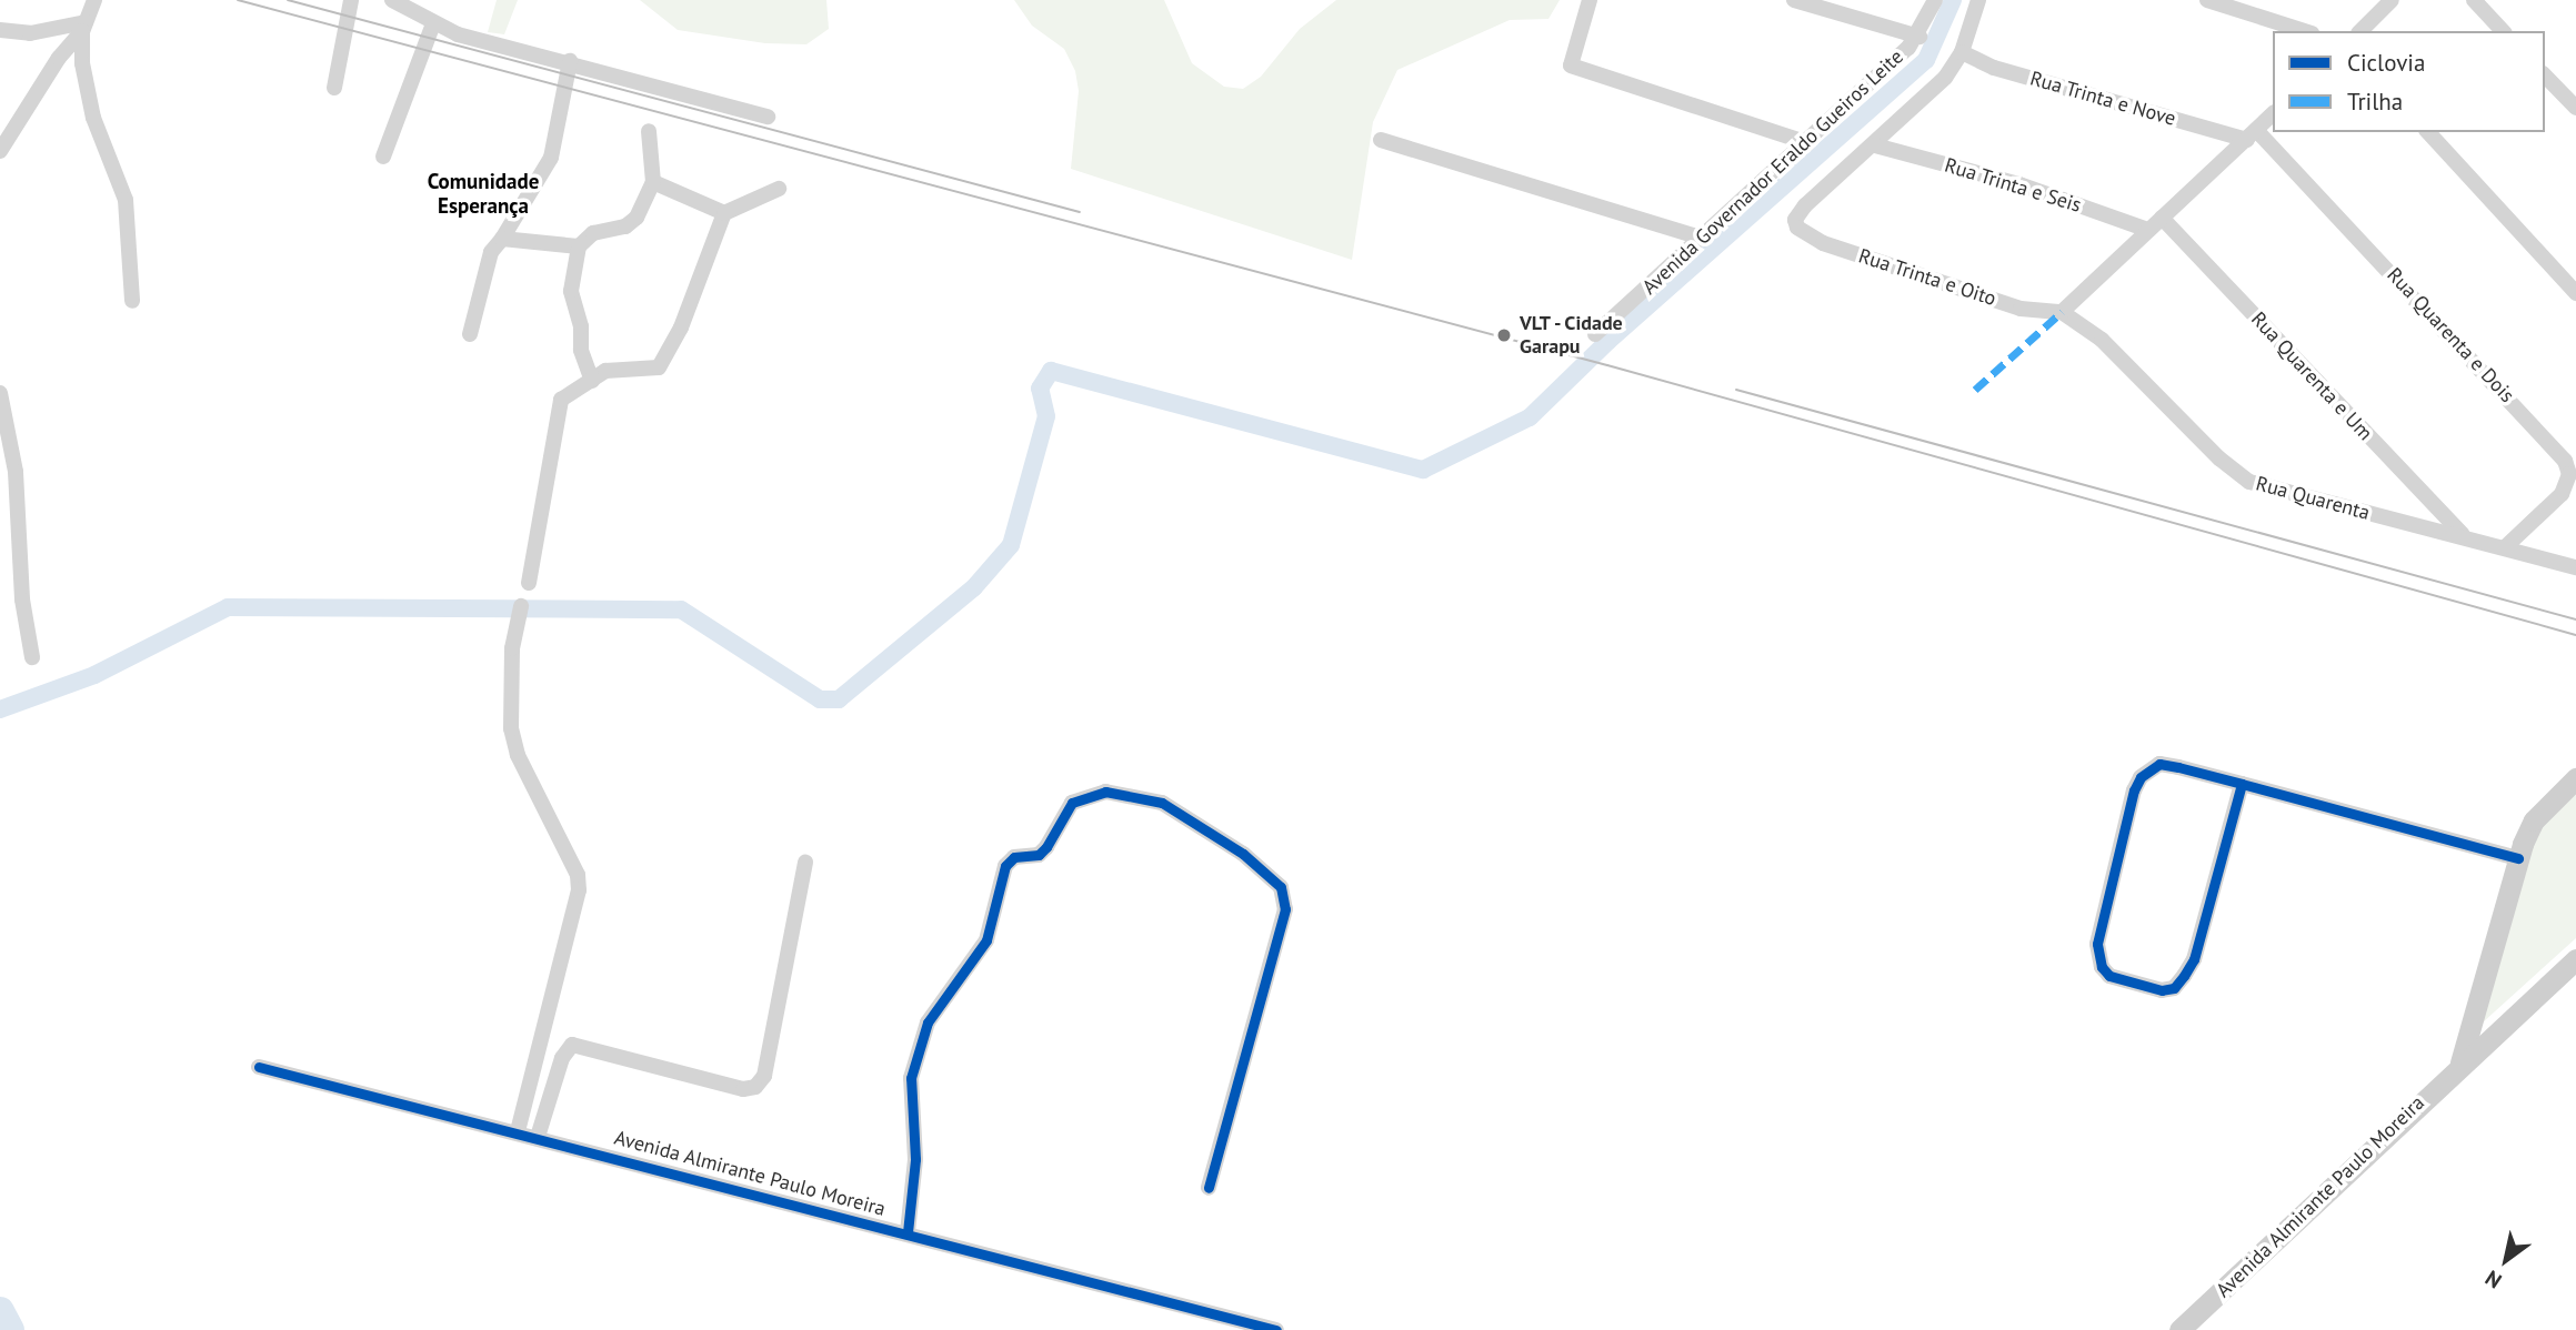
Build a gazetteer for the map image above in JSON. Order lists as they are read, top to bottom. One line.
{"streets":{"main road":["Avenida Almirante Paulo Moreira"],"street":["Rua Trinta e Nove","Avenida Governador Eraldo Gueiros Leite","Rua Trinta e Seis","Rua Trinta e Oito","Rua Quarenta e Dois","Rua Quarenta e Um","Rua Quarenta"]},"crossings":[["Rua Trinta e Nove","Rua Quarenta e Dois"],["Rua Trinta e Seis","Rua Trinta e Oito"],["Rua Trinta e Oito","Rua Quarenta"],["Rua Quarenta e Dois","Rua Quarenta"],["Rua Quarenta e Um","Rua Quarenta"]],"districts":["Comunidade Esperança"],"places":["VLT - Cidade Garapu"],"legend":["Ciclovia","Trilha"],"north":"bottom left"}
